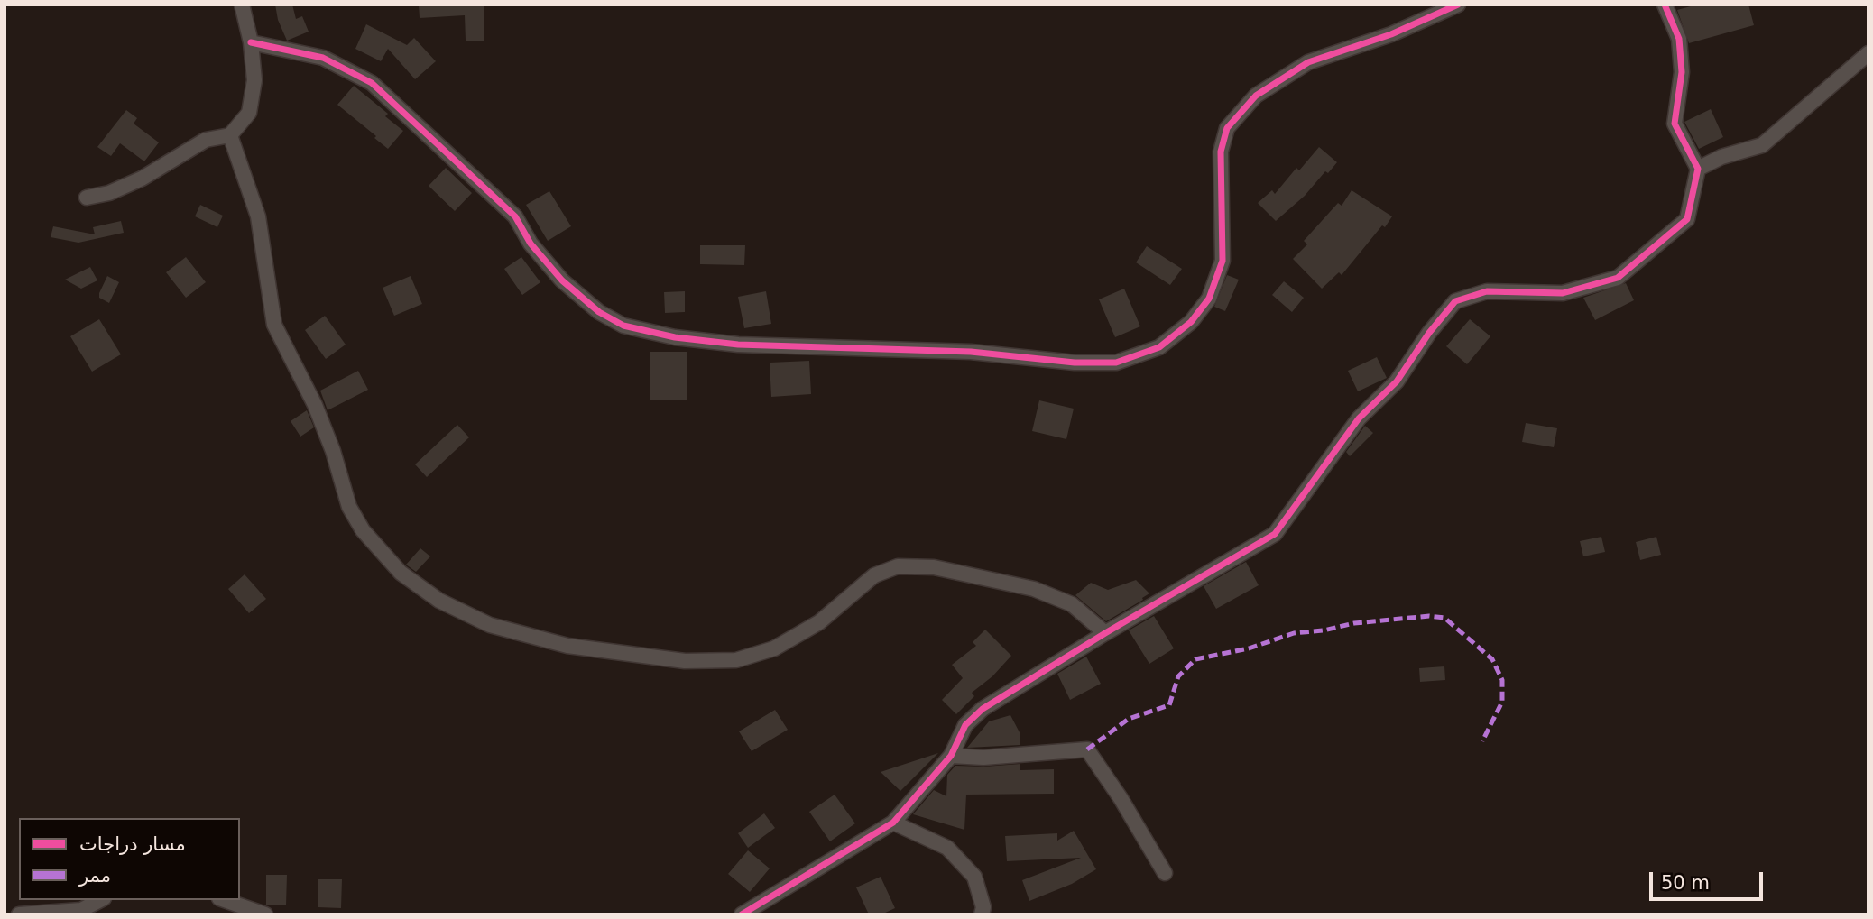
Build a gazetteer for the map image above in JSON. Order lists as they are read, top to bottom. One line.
{"legend":["مسار دراجات","ممر"],"scale_bar":"50 m"}
